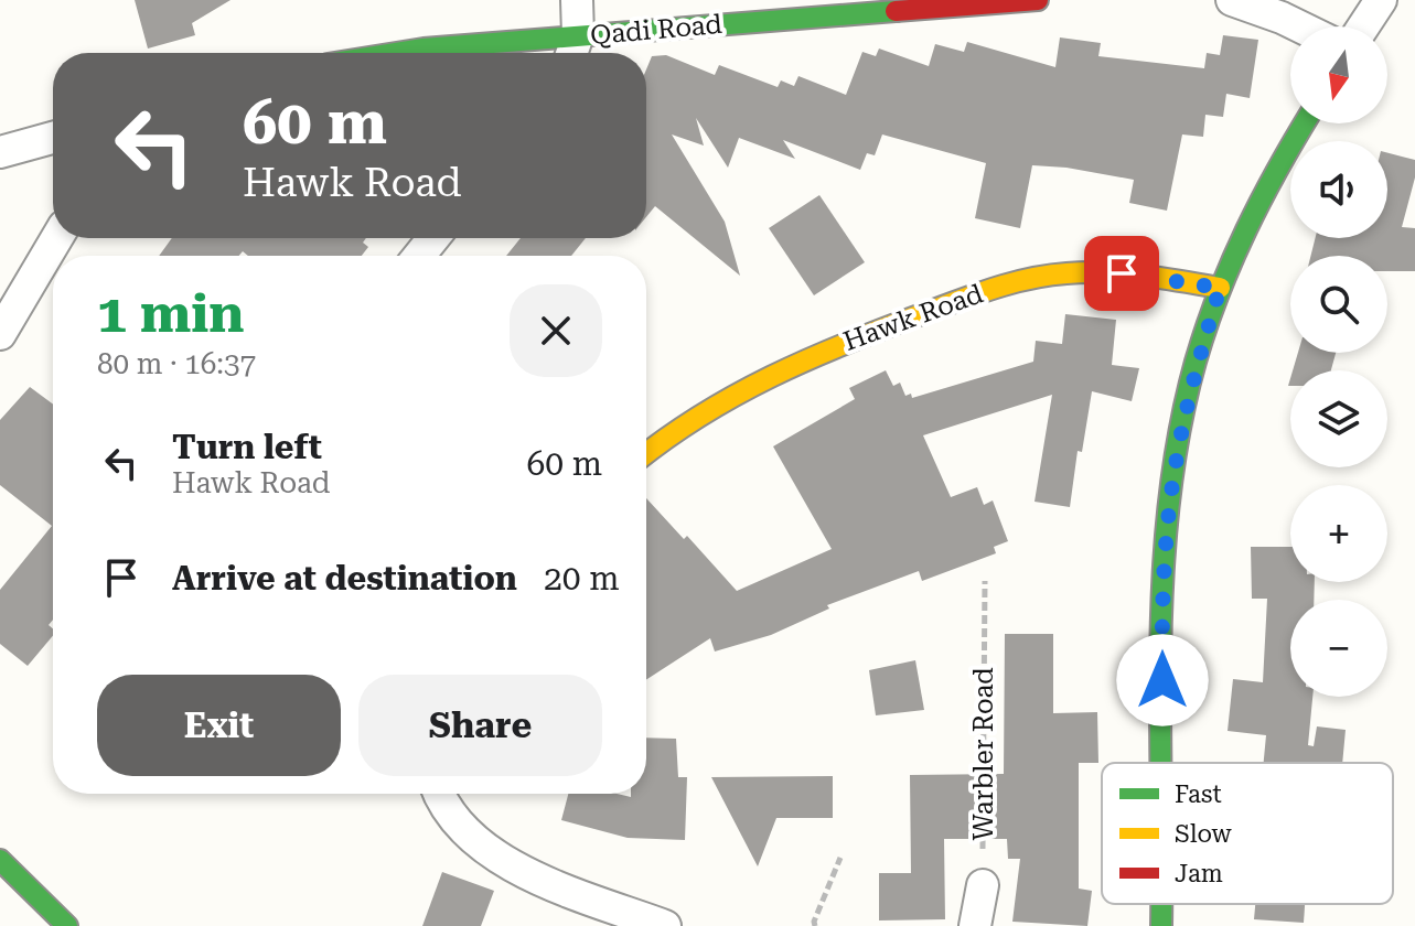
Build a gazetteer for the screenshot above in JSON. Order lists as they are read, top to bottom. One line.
{"streets":{"street":["Qadi Road","Hawk Road"],"path":["Warbler Road"]},"legend":["Fast","Slow","Jam"],"north":"bottom","page":{"map_buttons":["+","−"],"turn":["60 m","Hawk Road"],"heading":["1 min","80 m · 16:37"],"list":[{"name":"Turn left","note":"Hawk Road","value":"60 m"},{"name":"Arrive at destination","value":"20 m"}],"buttons":["Exit","Share"]}}
